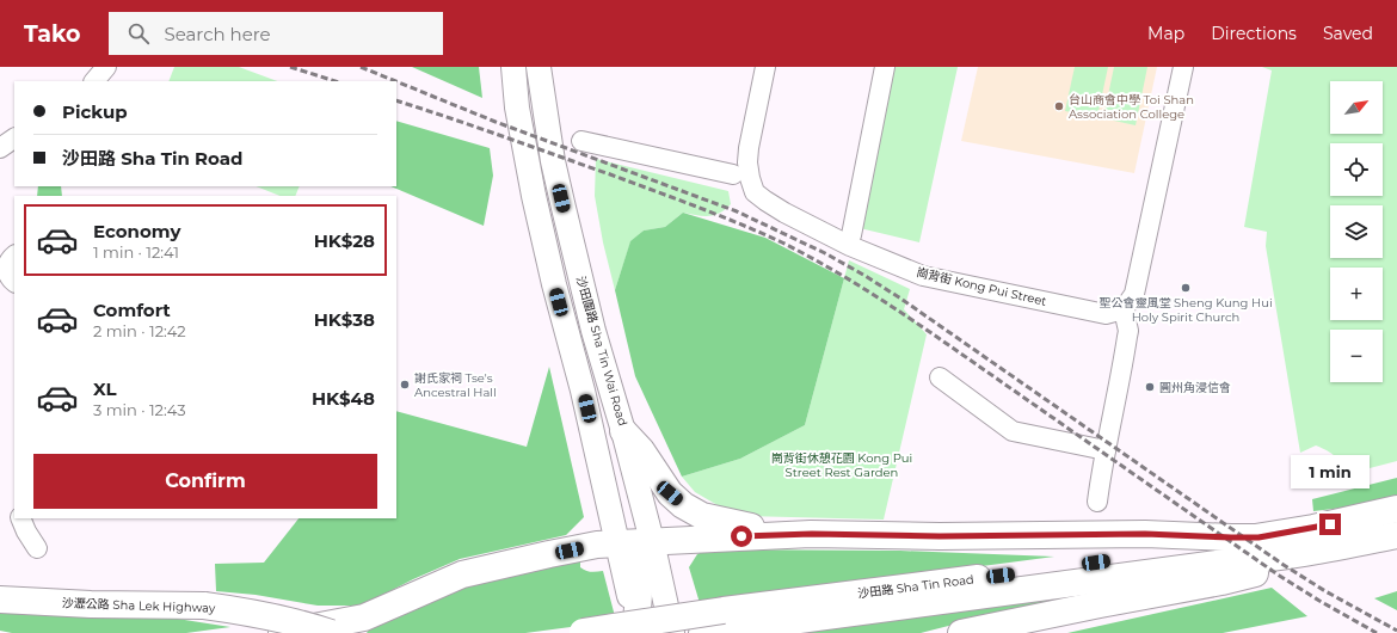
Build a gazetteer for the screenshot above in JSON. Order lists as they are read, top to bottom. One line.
{"streets":{"highway":["沙田路 Sha Tin Road","沙瀝公路 Sha Lek Highway"],"main road":["沙田圍路 Sha Tin Wai Road"],"street":["崗背街 Kong Pui Street"]},"parks":["崗背街休憩花園 Kong Pui Street Rest Garden"],"places":["台山商會中學 Toi Shan Association College","聖公會靈風堂 Sheng Kung Hui Holy Spirit Church","謝氏家祠 Tse's Ancestral Hall","圓州角浸信會"],"north":"top right","page":{"header":"Tako","search":"Search here","nav":["Map","Directions","Saved"],"map_buttons":["+","−"],"banner":["Pickup","沙田路 Sha Tin Road"],"list":[{"name":"Economy","note":"1 min · 12:41","value":"HK$28"},{"name":"Comfort","note":"2 min · 12:42","value":"HK$38"},{"name":"XL","note":"3 min · 12:43","value":"HK$48"}],"buttons":"Confirm","bubble":"1 min"}}
